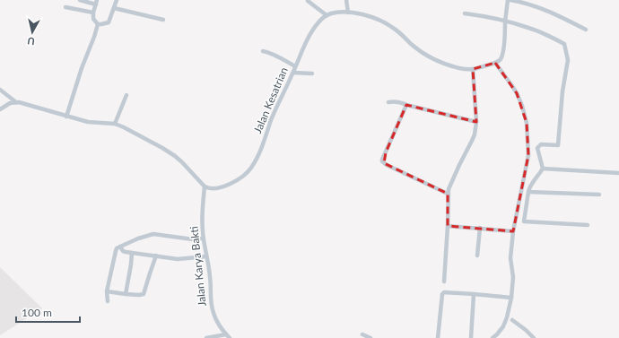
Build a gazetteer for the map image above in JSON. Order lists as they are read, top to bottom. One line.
{"streets":{"street":["Jalan Kesatrian","Jalan Karya Bakti"]},"crossings":[["Jalan Kesatrian","Jalan Karya Bakti"]],"scale_bar":"100 m","north":"bottom"}
